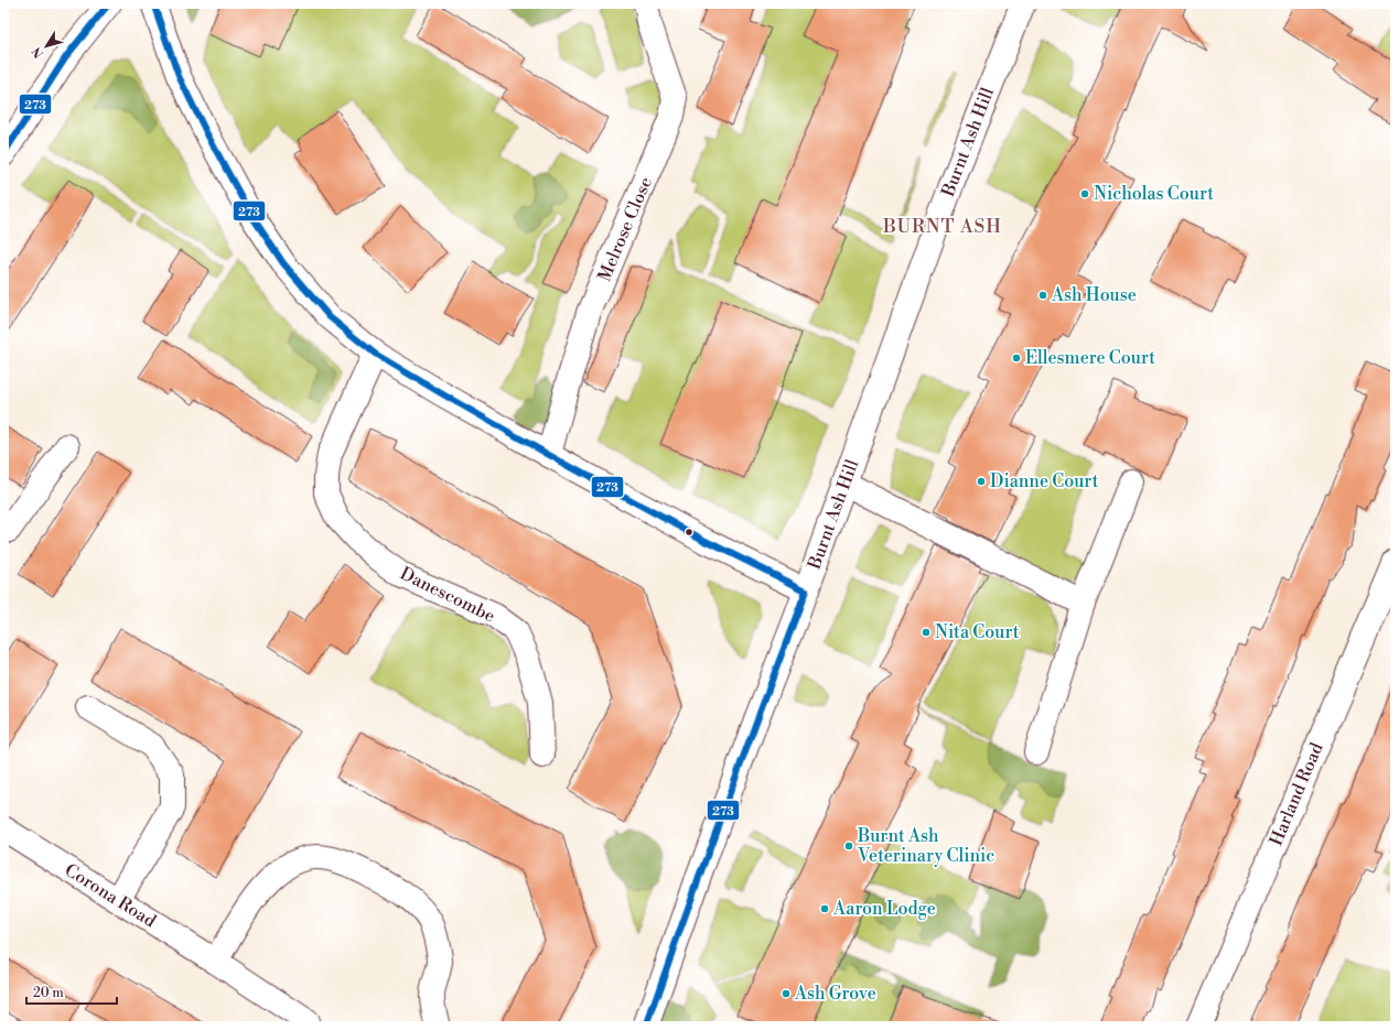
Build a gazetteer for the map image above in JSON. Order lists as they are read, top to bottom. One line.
{"streets":{"street":["Burnt Ash Hill","Melrose Close","Danescombe","Harland Road","Corona Road"]},"districts":["BURNT ASH"],"places":["Nicholas Court","Ash House","Ellesmere Court","Dianne Court","Nita Court","Burnt Ash Veterinary Clinic","Aaron Lodge","Ash Grove"],"lines":["transit line 273"],"scale_bar":"20 m","north":"bottom left"}
